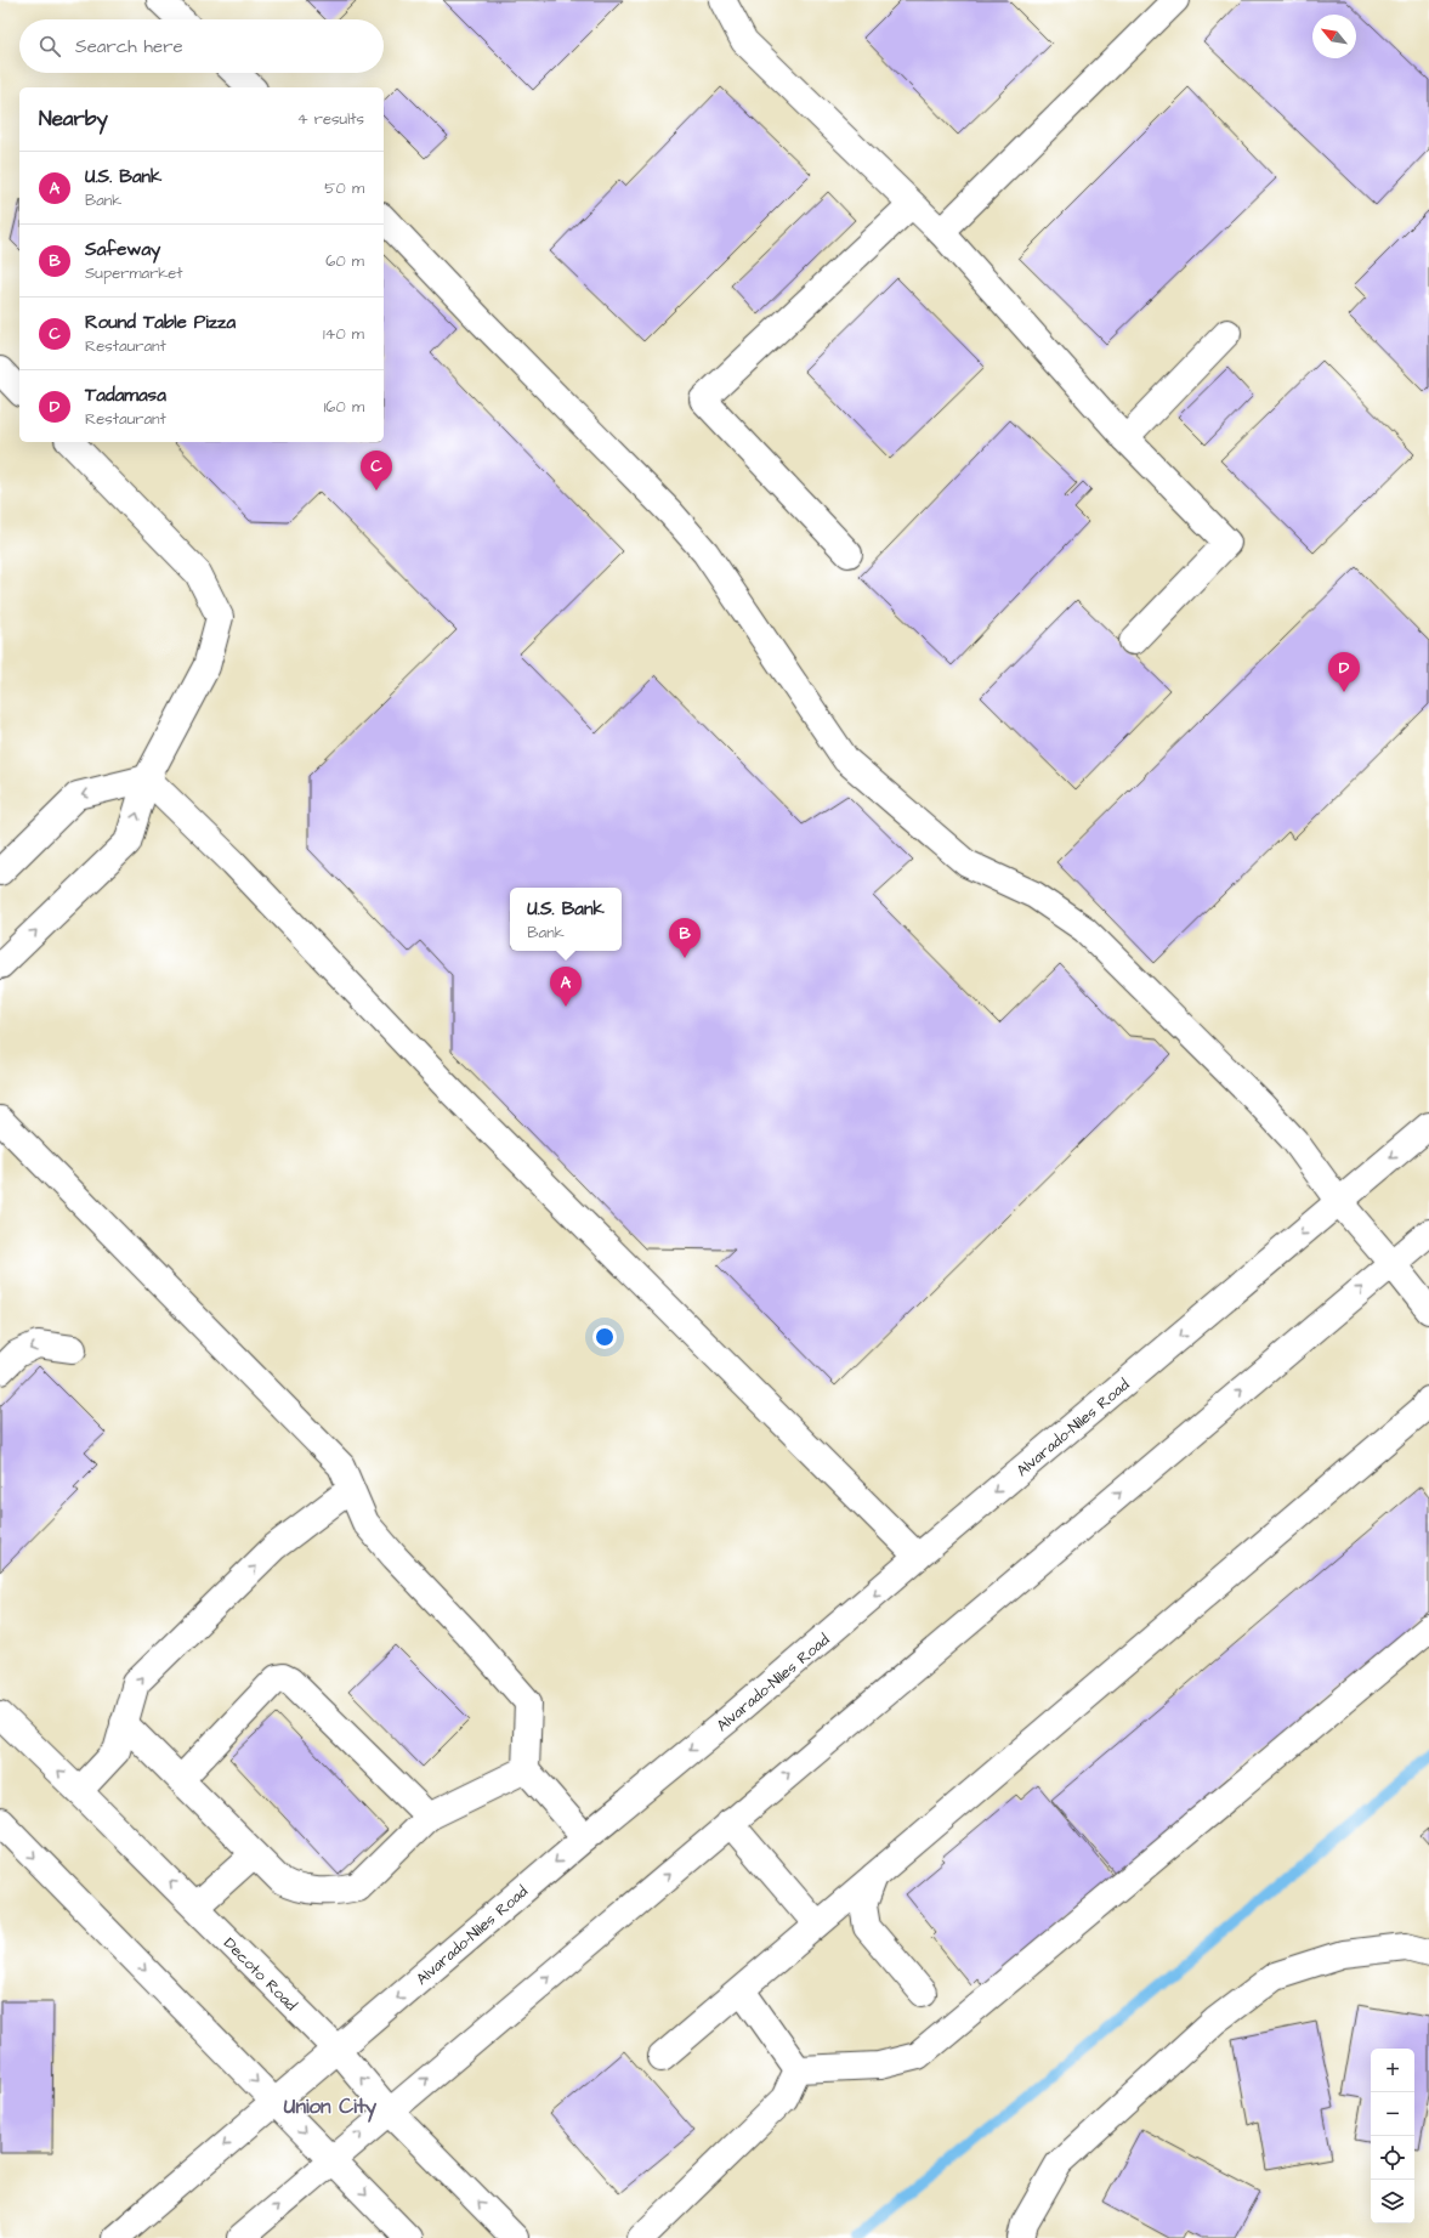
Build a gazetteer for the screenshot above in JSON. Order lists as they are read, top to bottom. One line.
{"streets":{"main road":["Alvarado-Niles Road","Decoto Road"]},"crossings":[["Alvarado-Niles Road","Decoto Road"]],"districts":["Union City"],"north":"top left","page":{"search":"Search here","heading":["Nearby","4 results"],"list":[{"mark":"A","name":"U.S. Bank","note":"Bank","value":"50 m"},{"mark":"B","name":"Safeway","note":"Supermarket","value":"60 m"},{"mark":"C","name":"Round Table Pizza","note":"Restaurant","value":"140 m"},{"mark":"D","name":"Tadamasa","note":"Restaurant","value":"160 m"}],"pins":["C","D","B","A"],"popup":["U.S. Bank","Bank"],"map_buttons":["+","−"]}}
